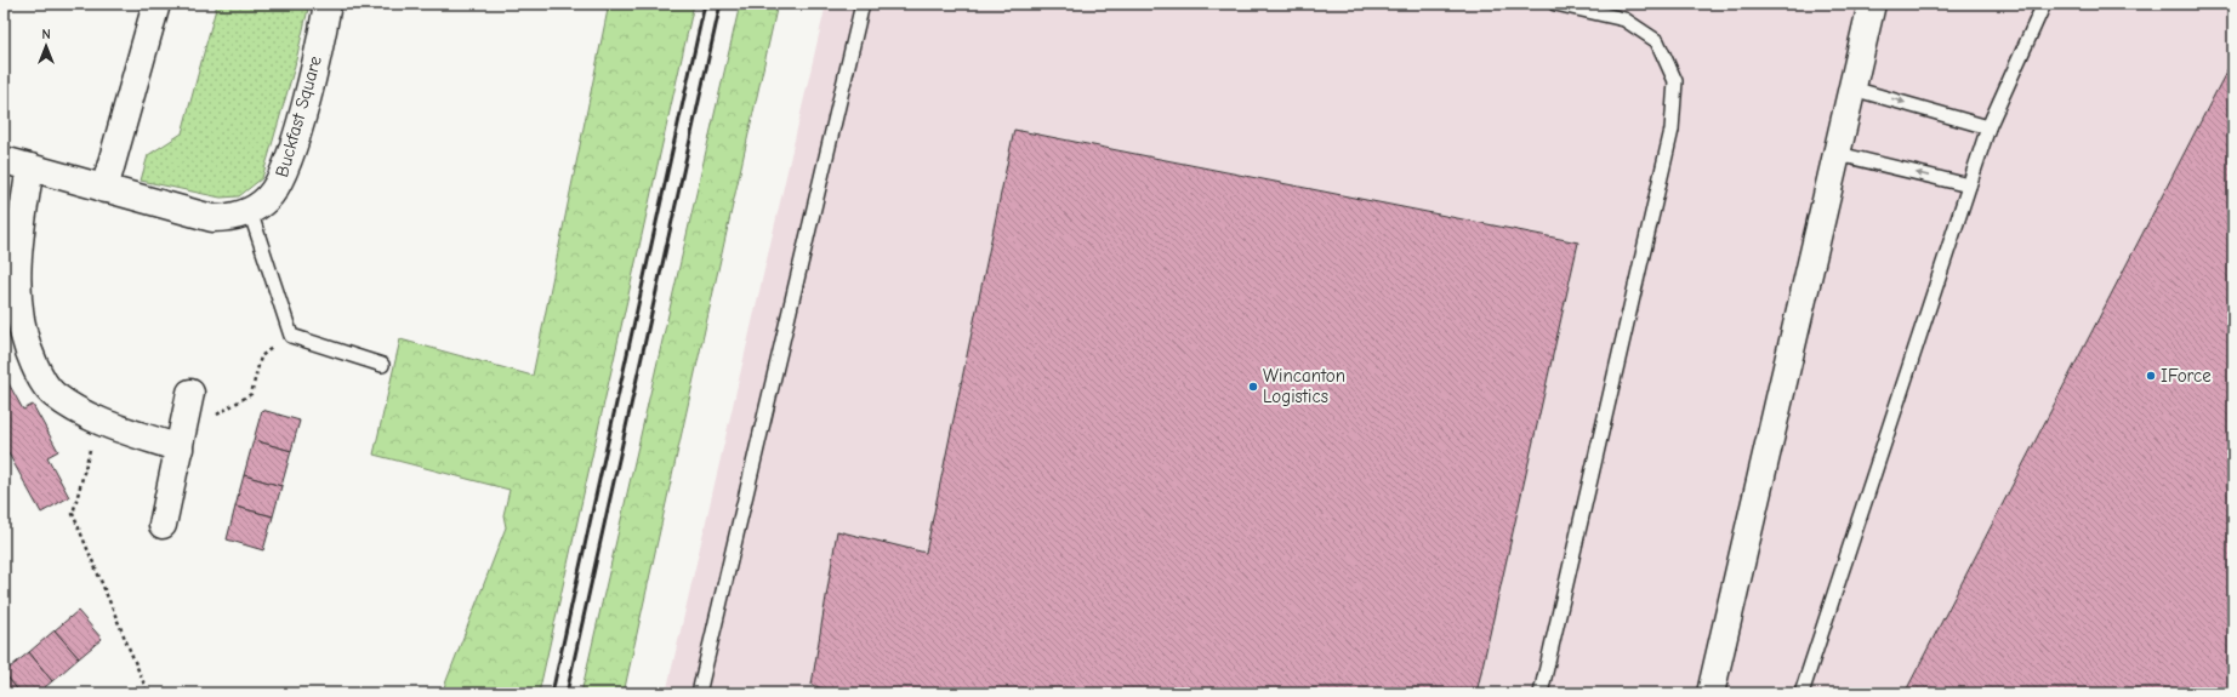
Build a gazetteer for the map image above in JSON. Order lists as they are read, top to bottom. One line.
{"streets":{"street":["Buckfast Square"]},"places":["IForce","Wincanton Logistics"],"north":"top"}
